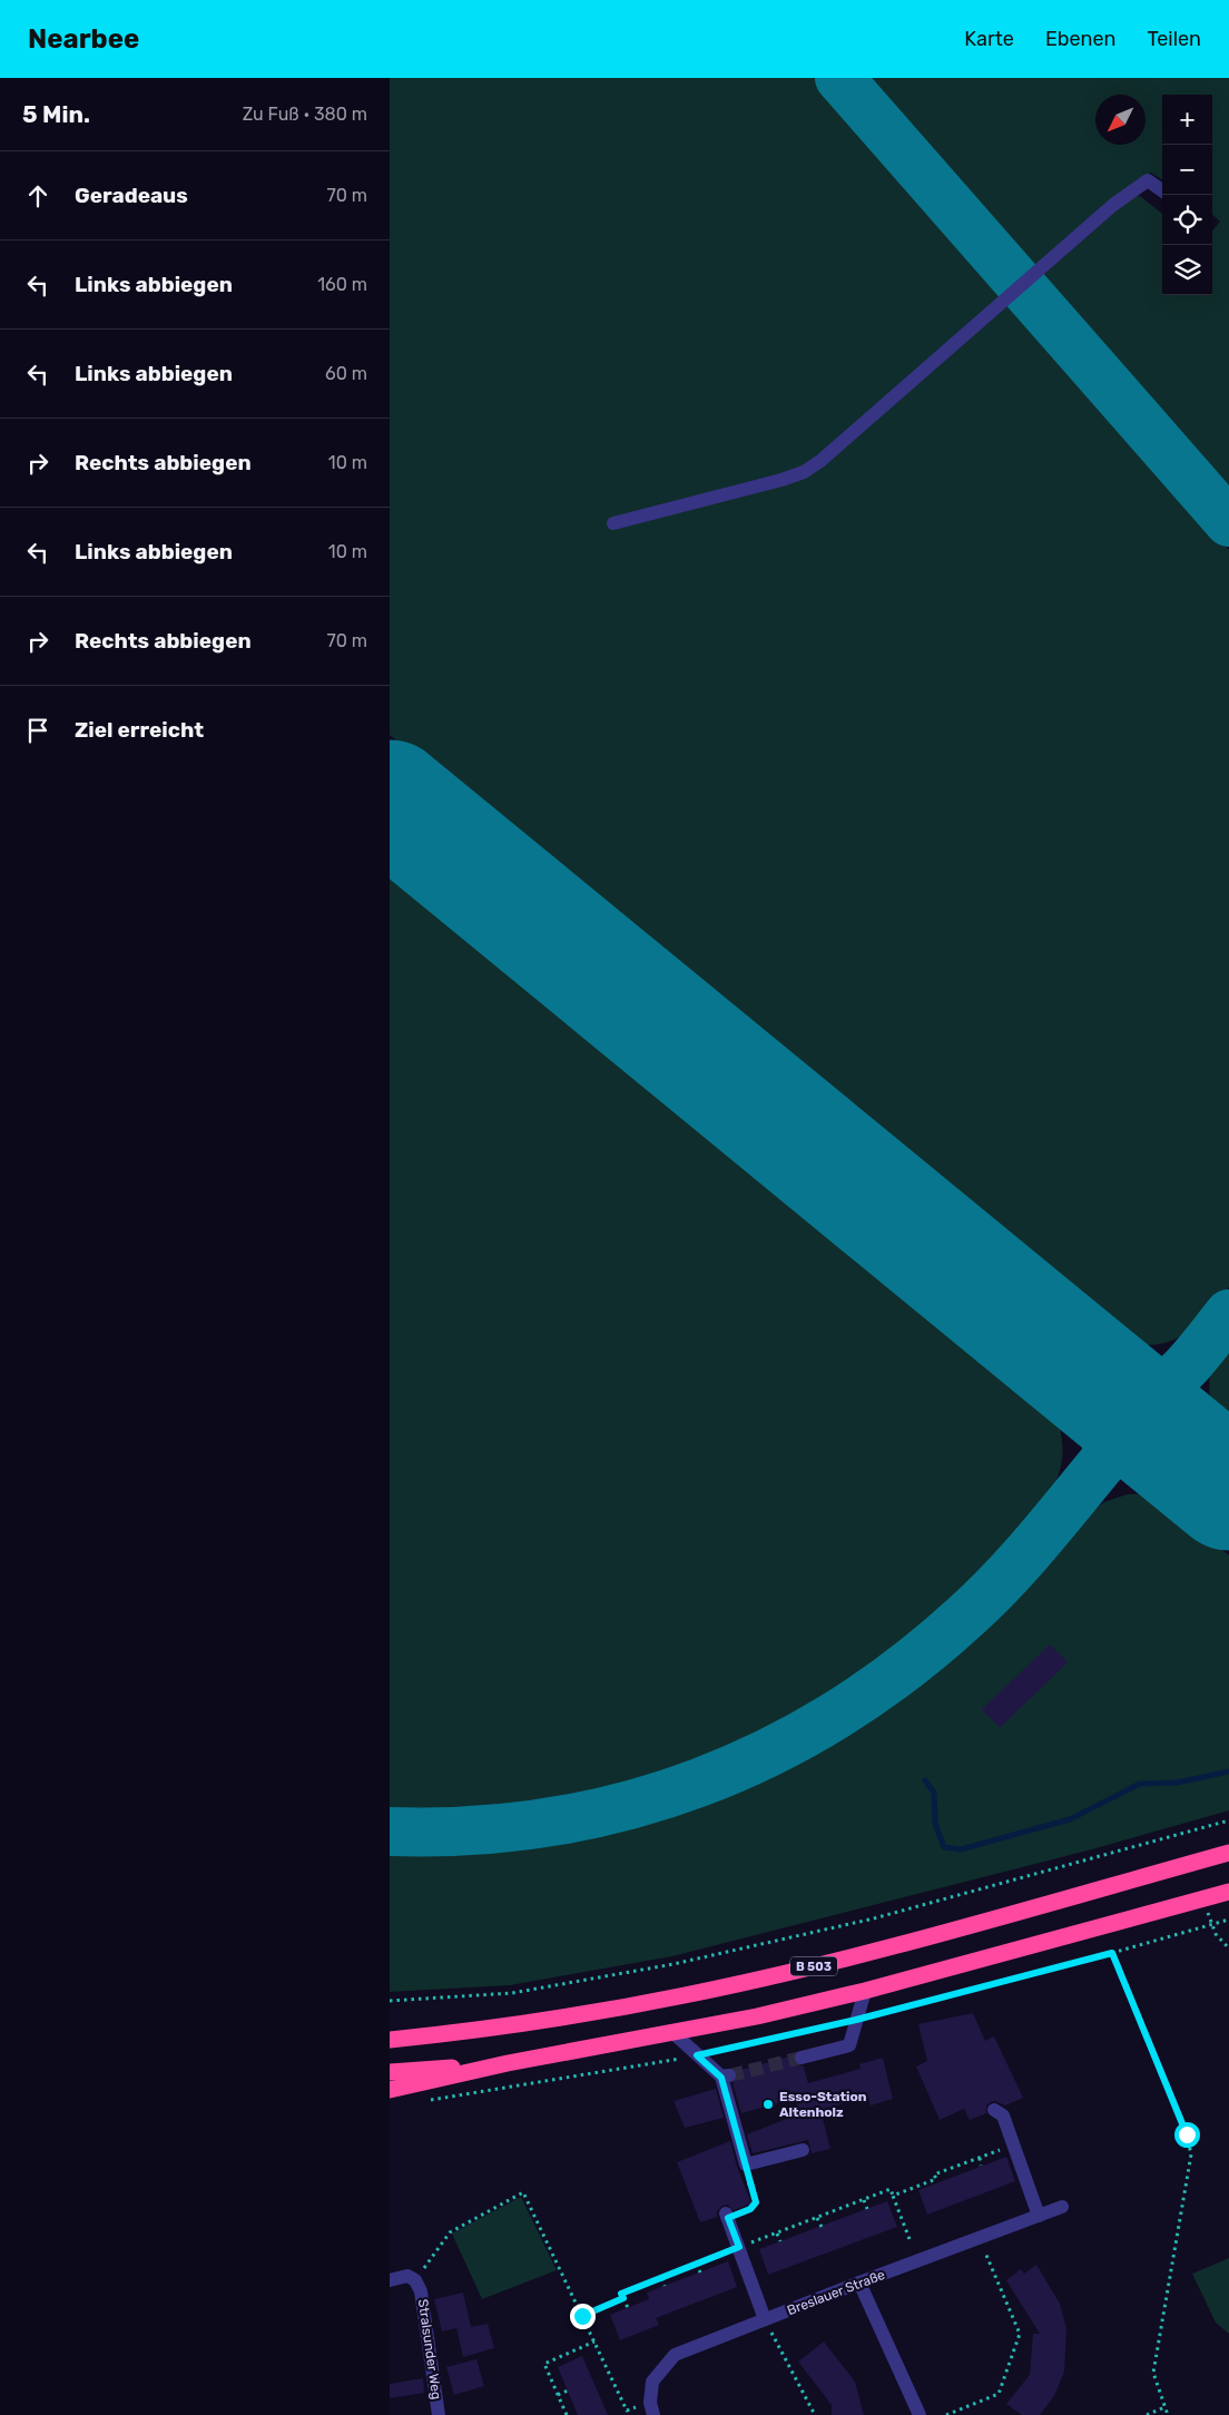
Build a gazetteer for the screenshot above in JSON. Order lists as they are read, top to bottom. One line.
{"streets":{"highway":["B 503"],"street":["Breslauer Straße","Stralsunder Weg"]},"places":["Esso-Station Altenholz"],"north":"bottom left","page":{"header":"Nearbee","nav":["Karte","Ebenen","Teilen"],"heading":["5 Min.","Zu Fuß · 380 m"],"map_buttons":["+","−"],"list":[["Geradeaus","70 m"],["Links abbiegen","160 m"],["Links abbiegen","60 m"],["Rechts abbiegen","10 m"],["Links abbiegen","10 m"],["Rechts abbiegen","70 m"],"Ziel erreicht"]}}
